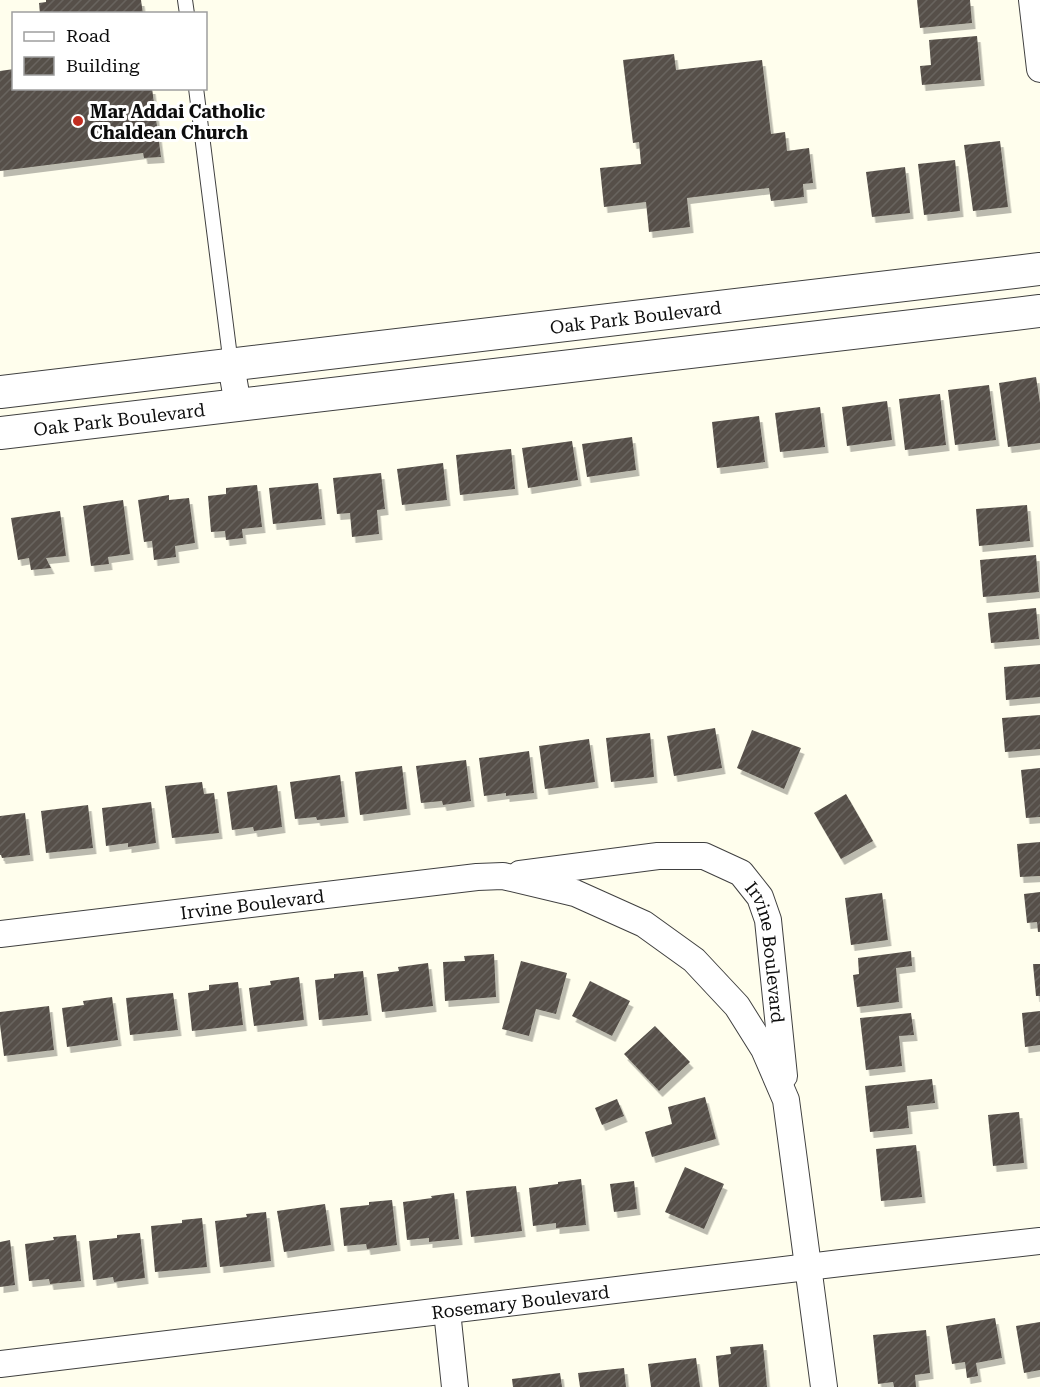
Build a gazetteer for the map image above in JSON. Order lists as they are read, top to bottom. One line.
{"streets":{"street":["Oak Park Boulevard","Irvine Boulevard","Rosemary Boulevard"]},"crossings":[["Irvine Boulevard","Rosemary Boulevard"]],"places":["Mar Addai Catholic Chaldean Church"],"legend":["Road","Building"]}
